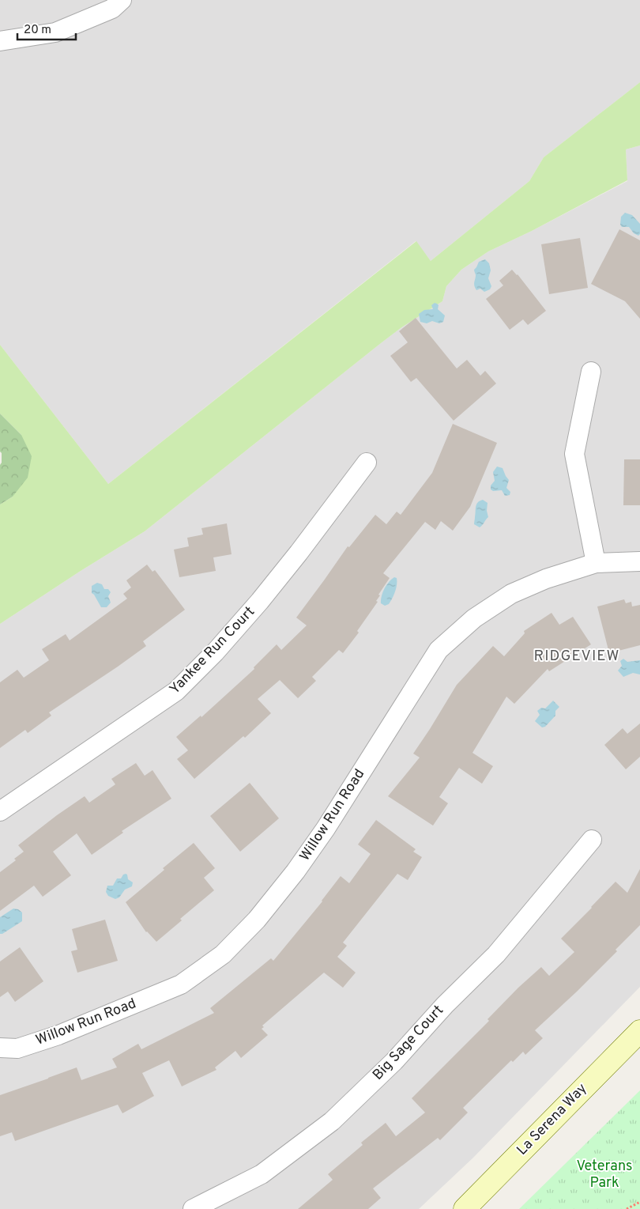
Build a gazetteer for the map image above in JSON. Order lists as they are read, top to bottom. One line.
{"streets":{"main road":["La Serena Way"],"street":["Yankee Run Court","Willow Run Road","Big Sage Court"]},"districts":["RIDGEVIEW"],"parks":["Veterans Park"],"scale_bar":"20 m"}
